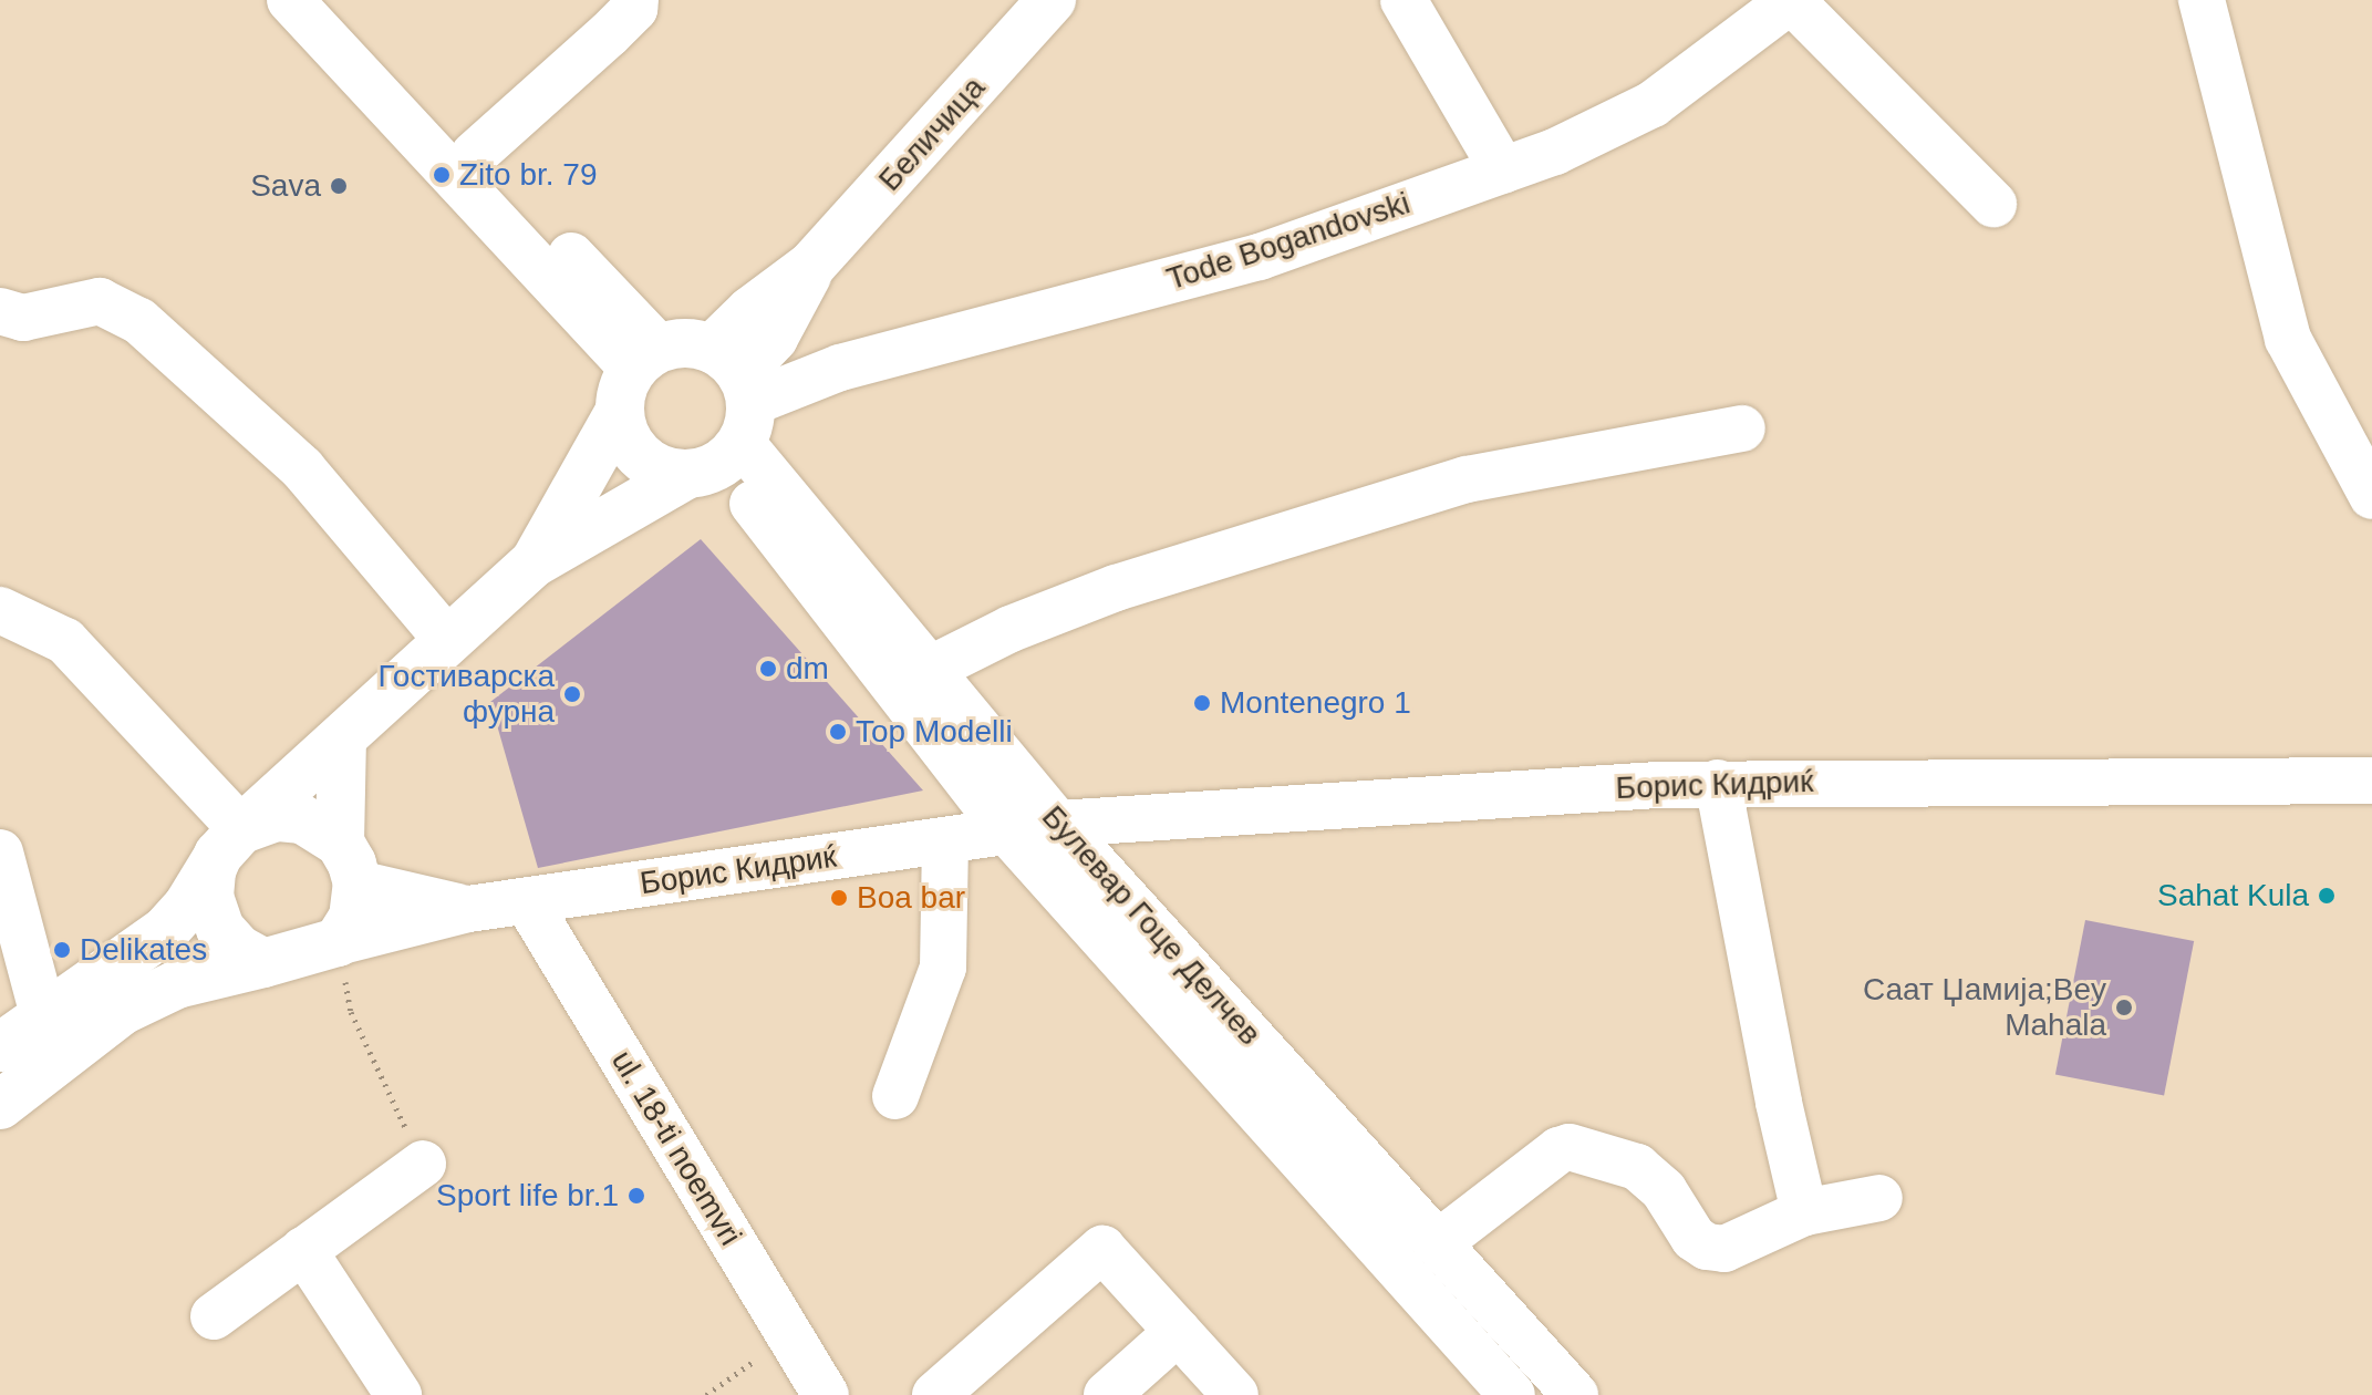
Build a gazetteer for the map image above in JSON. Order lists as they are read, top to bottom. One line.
{"streets":{"main road":["Беличица"],"street":["Tode Bogandovski","Борис Кидриќ","Булевар Гоце Делчев","ul. 18-ti noemvri"]},"crossings":[["Беличица","Tode Bogandovski"],["Беличица","Булевар Гоце Делчев"],["Tode Bogandovski","Булевар Гоце Делчев"],["Борис Кидриќ","Булевар Гоце Делчев"],["Борис Кидриќ","ul. 18-ti noemvri"]],"places":["Zito br. 79","Sava","dm","Гостиварска фурна","Montenegro 1","Top Modelli","Sahat Kula","Boa bar","Delikates","Саат Џамија;Bey Mahala","Sport life br.1"]}
